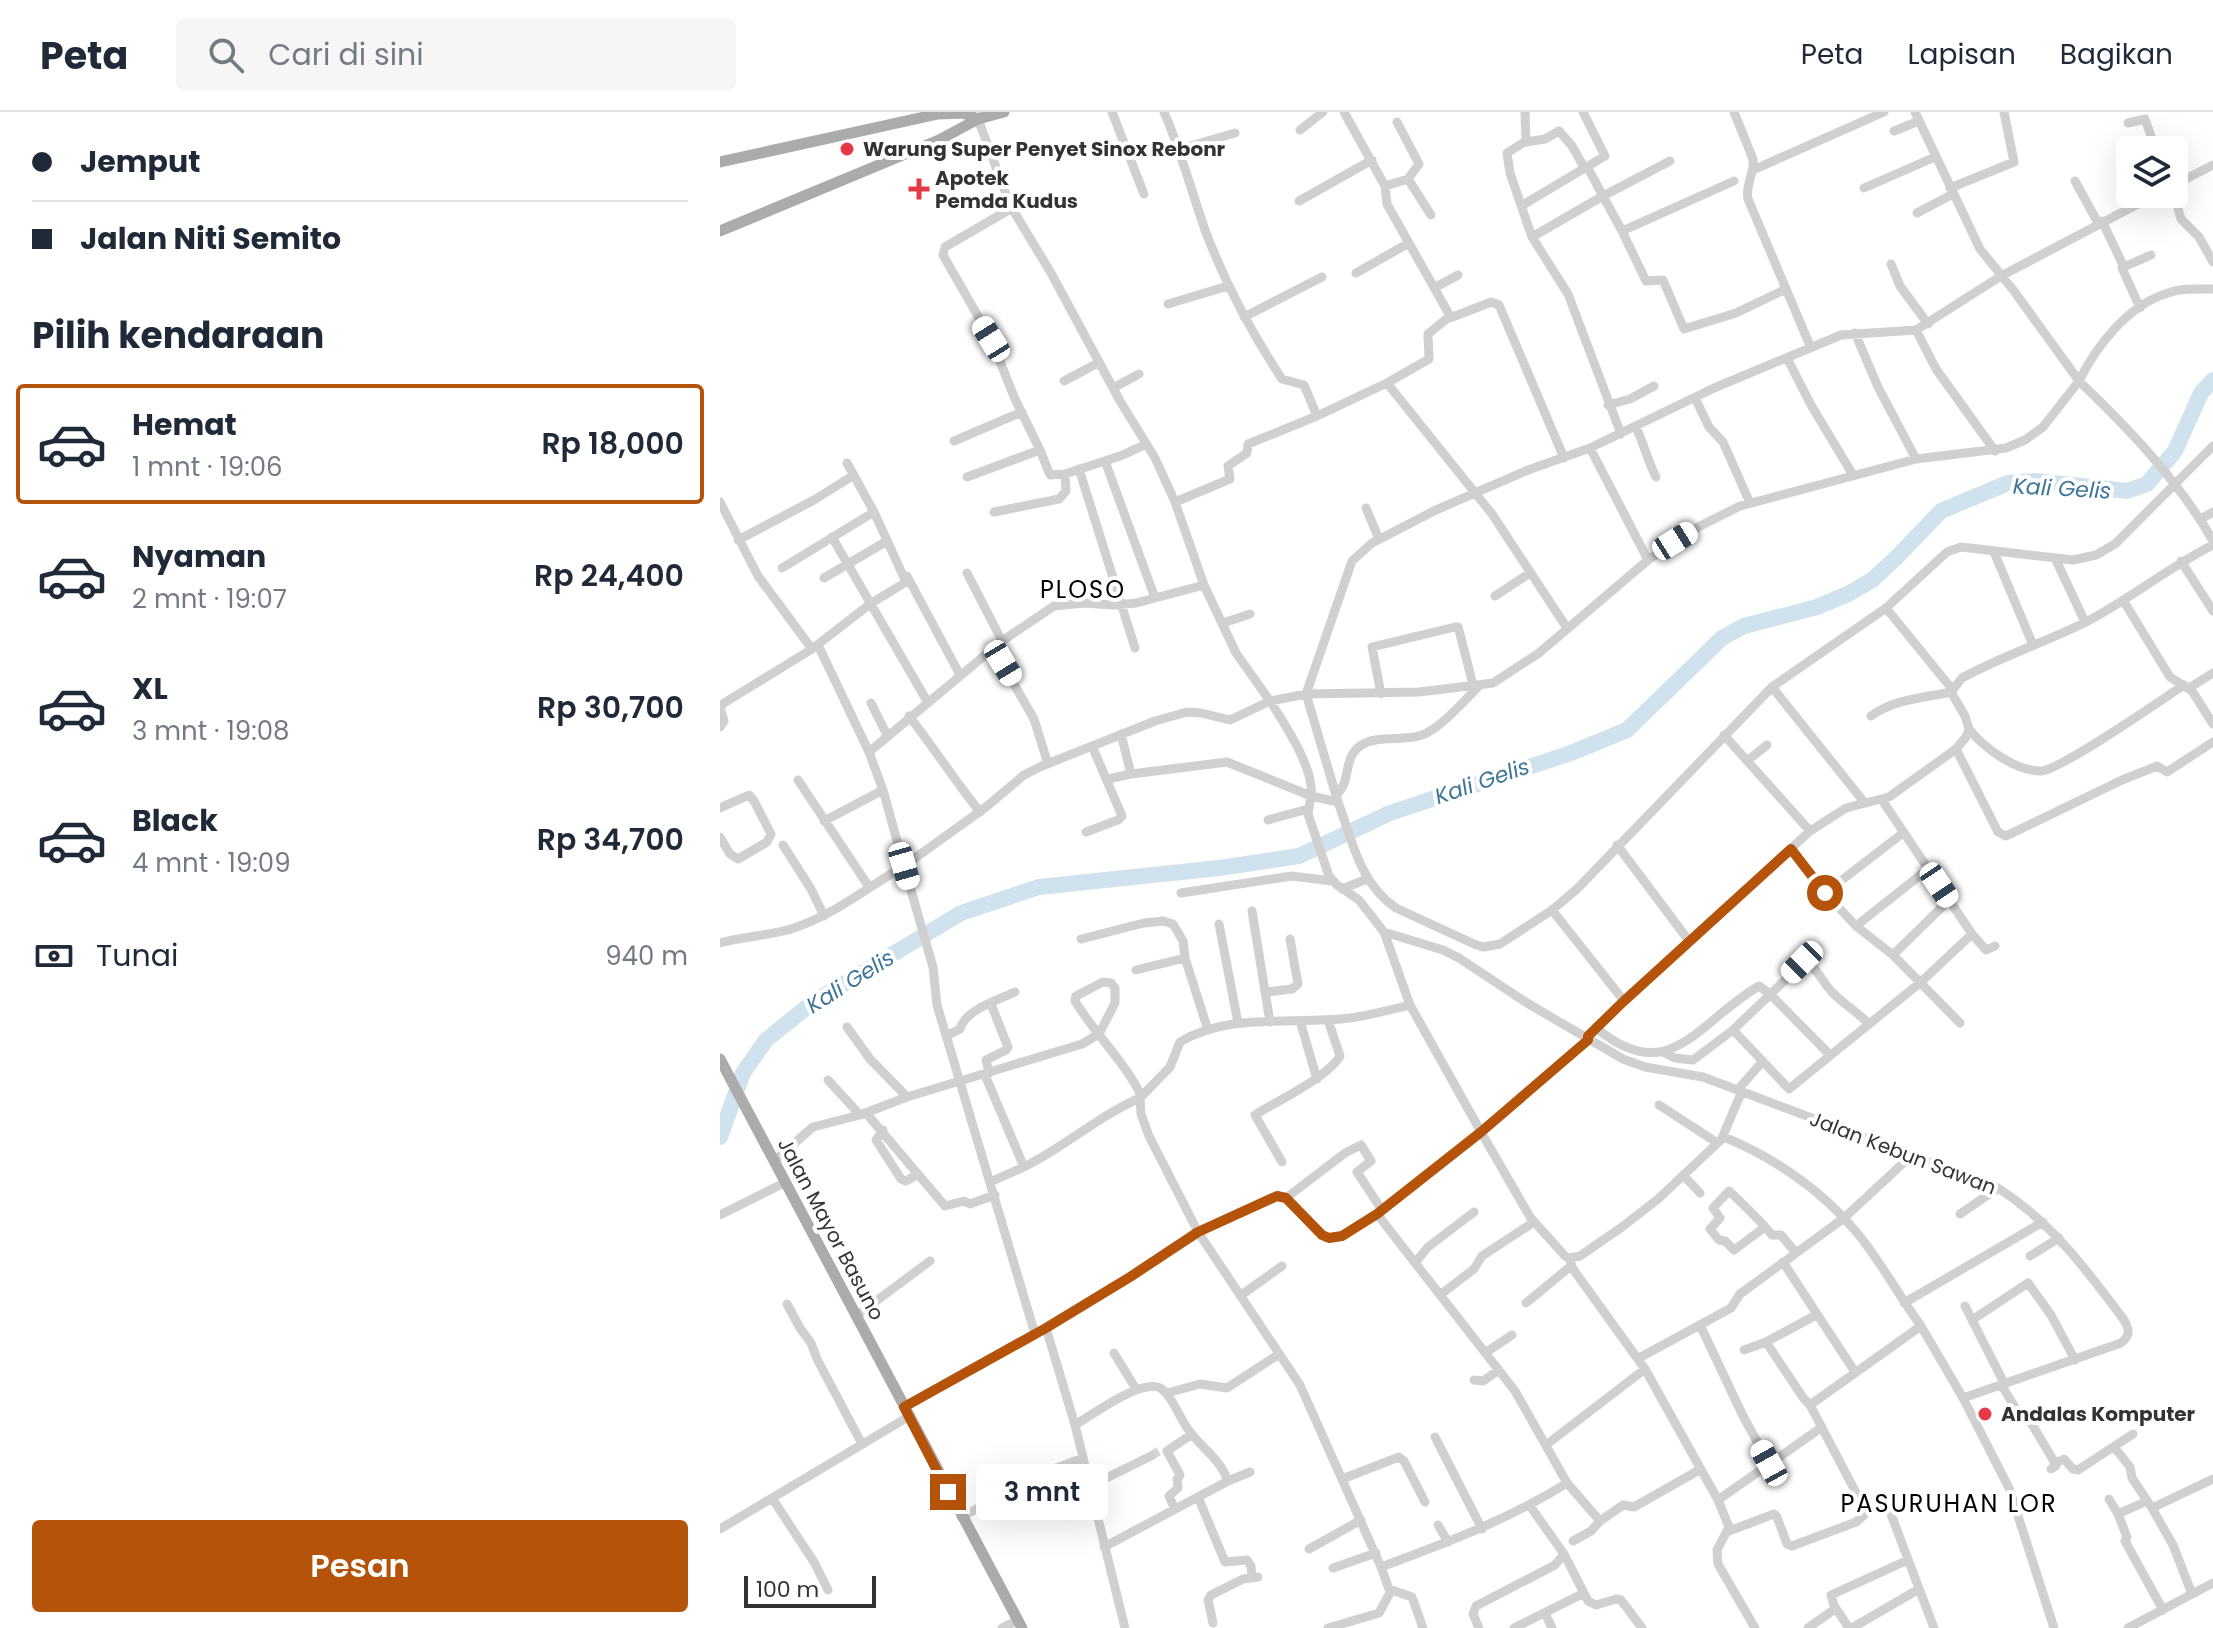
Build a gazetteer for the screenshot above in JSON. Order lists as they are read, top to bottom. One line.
{"streets":{"main road":["Jalan Mayor Basuno"],"street":["Jalan Kebun Sawan"]},"districts":["PLOSO","PASURUHAN LOR"],"water":["Kali Gelis"],"places":{"other":["Warung Super Penyet Sinox Rebonr","Andalas Komputer"],"health":["Apotek Pemda Kudus"]},"scale_bar":"100 m","page":{"header":"Peta","search":"Cari di sini","nav":["Peta","Lapisan","Bagikan"],"banner":["Jemput","Jalan Niti Semito"],"heading":"Pilih kendaraan","list":[{"name":"Hemat","note":"1 mnt · 19:06","value":"Rp 18,000"},{"name":"Nyaman","note":"2 mnt · 19:07","value":"Rp 24,400"},{"name":"XL","note":"3 mnt · 19:08","value":"Rp 30,700"},{"name":"Black","note":"4 mnt · 19:09","value":"Rp 34,700"}],"pay":["Tunai","940 m"],"bubble":"3 mnt","buttons":"Pesan","scale":"100 m"}}
